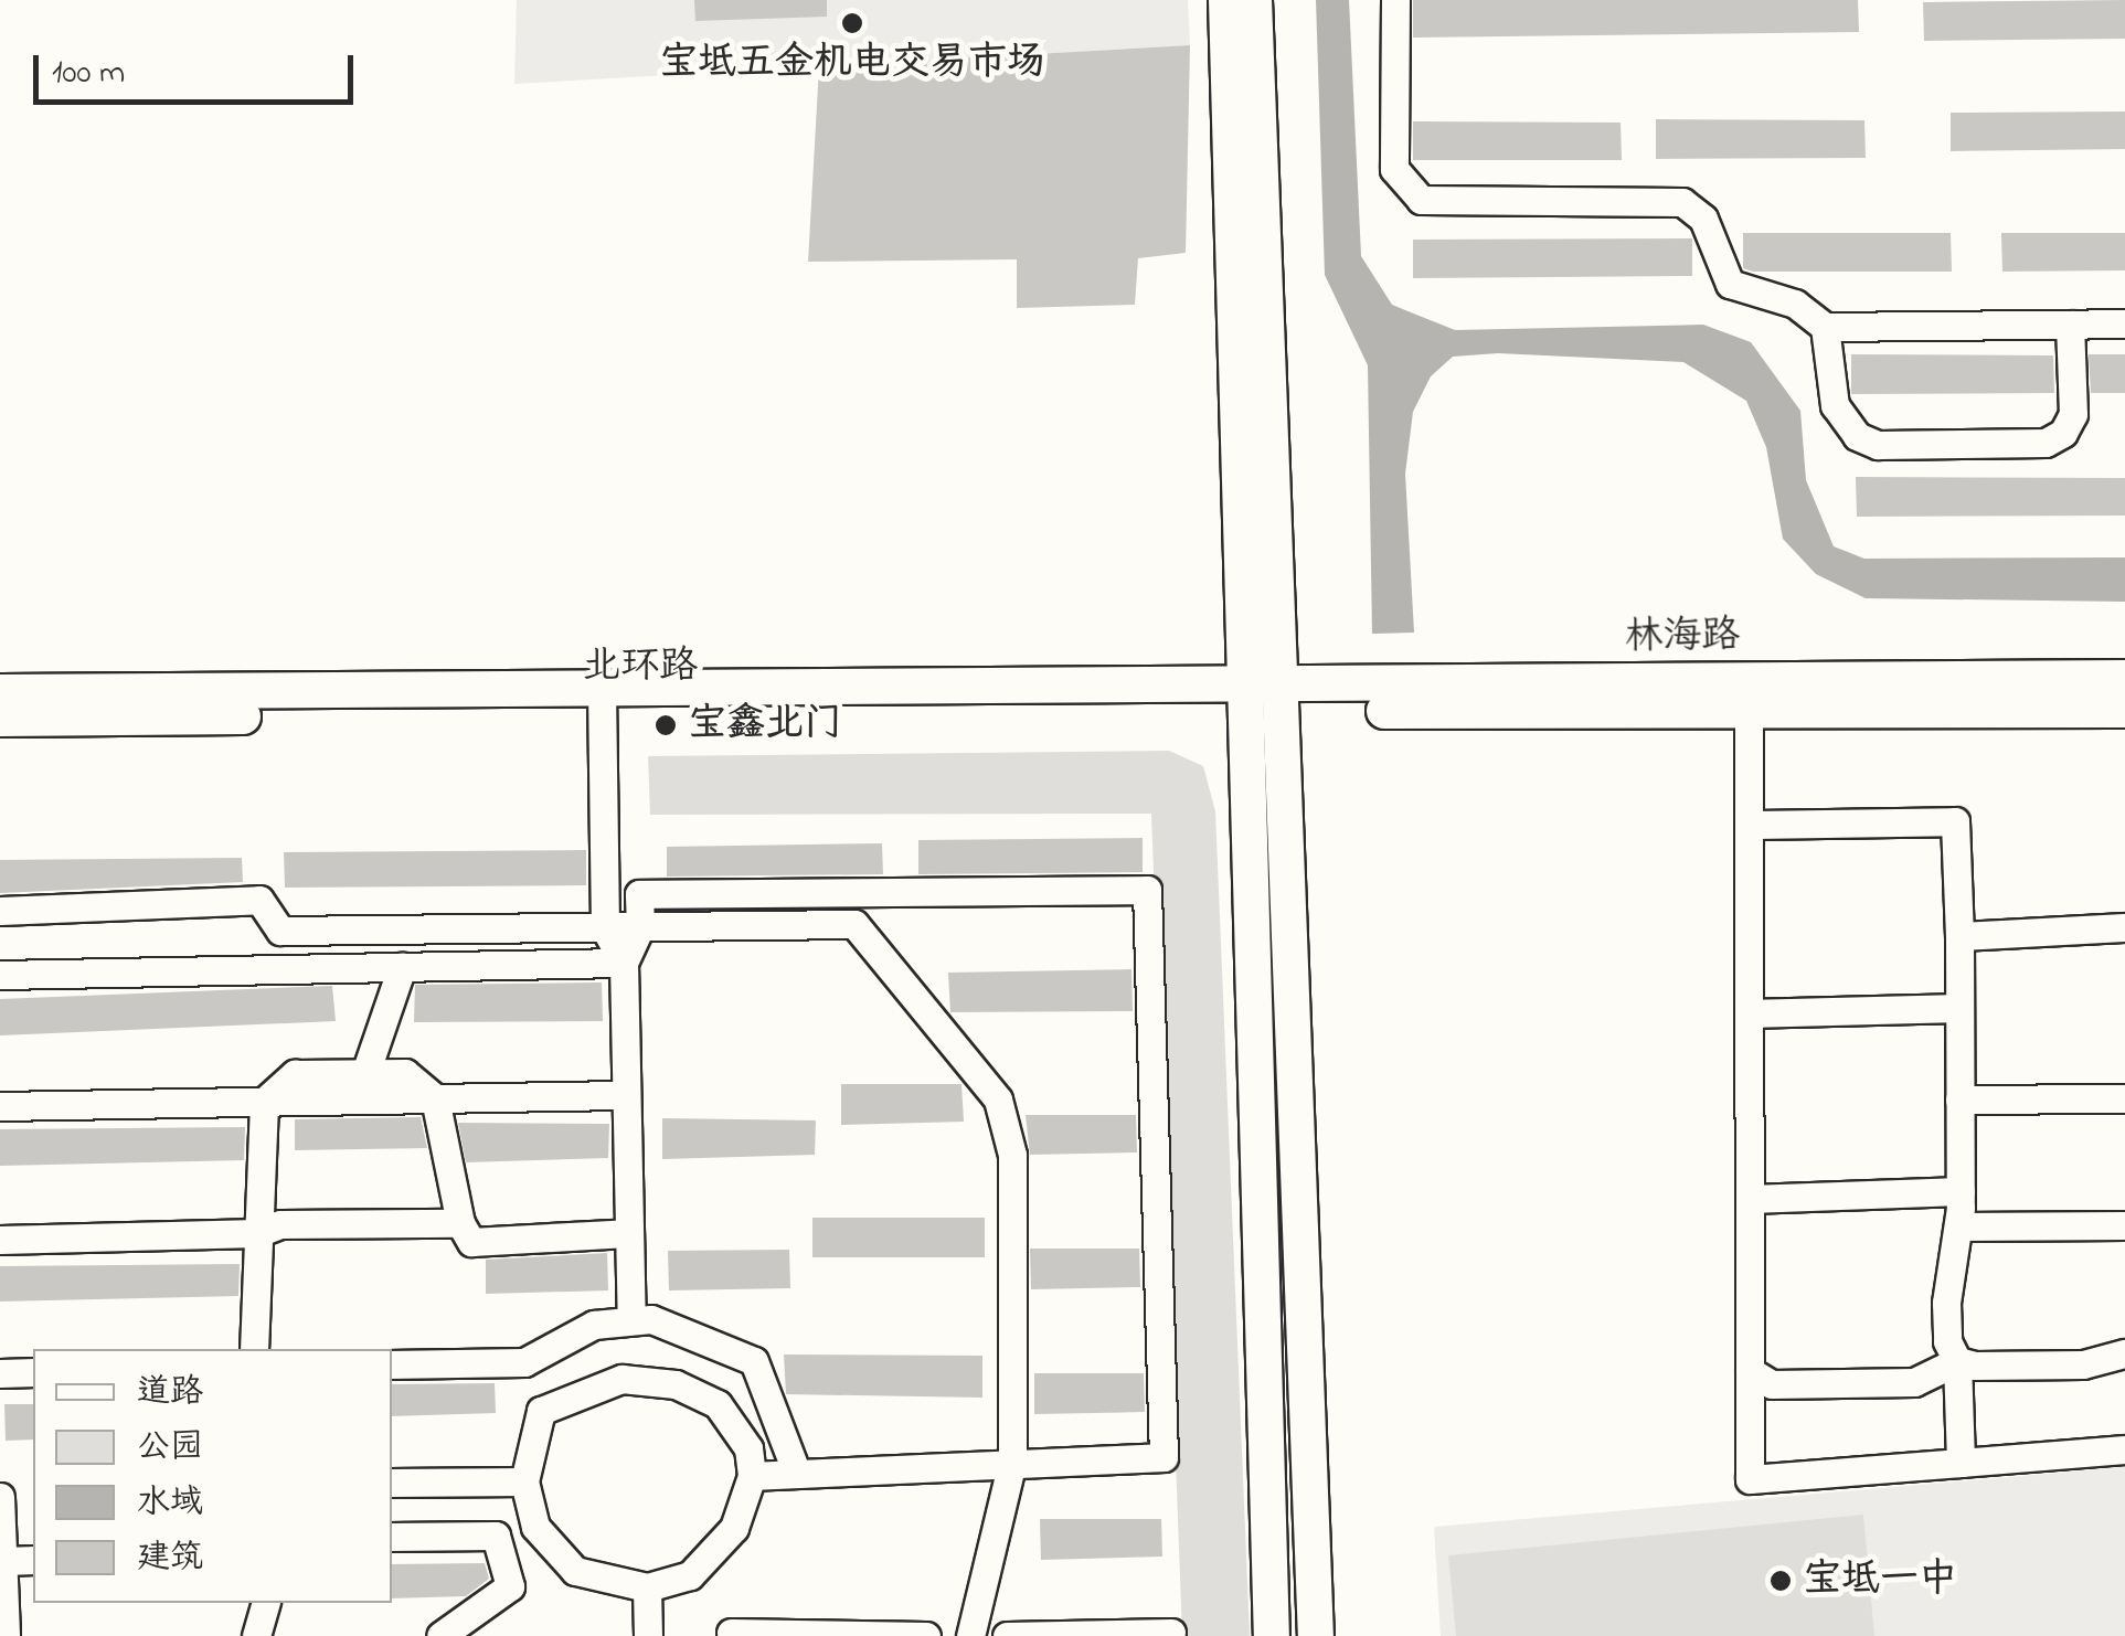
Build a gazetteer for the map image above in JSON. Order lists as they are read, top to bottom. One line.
{"streets":{"main road":["林海路","北环路"]},"crossings":[["林海路","北环路"]],"places":["宝坻五金机电交易市场","宝鑫北门","宝坻一中"],"legend":["道路","公园","水域","建筑"],"scale_bar":"100 m"}
